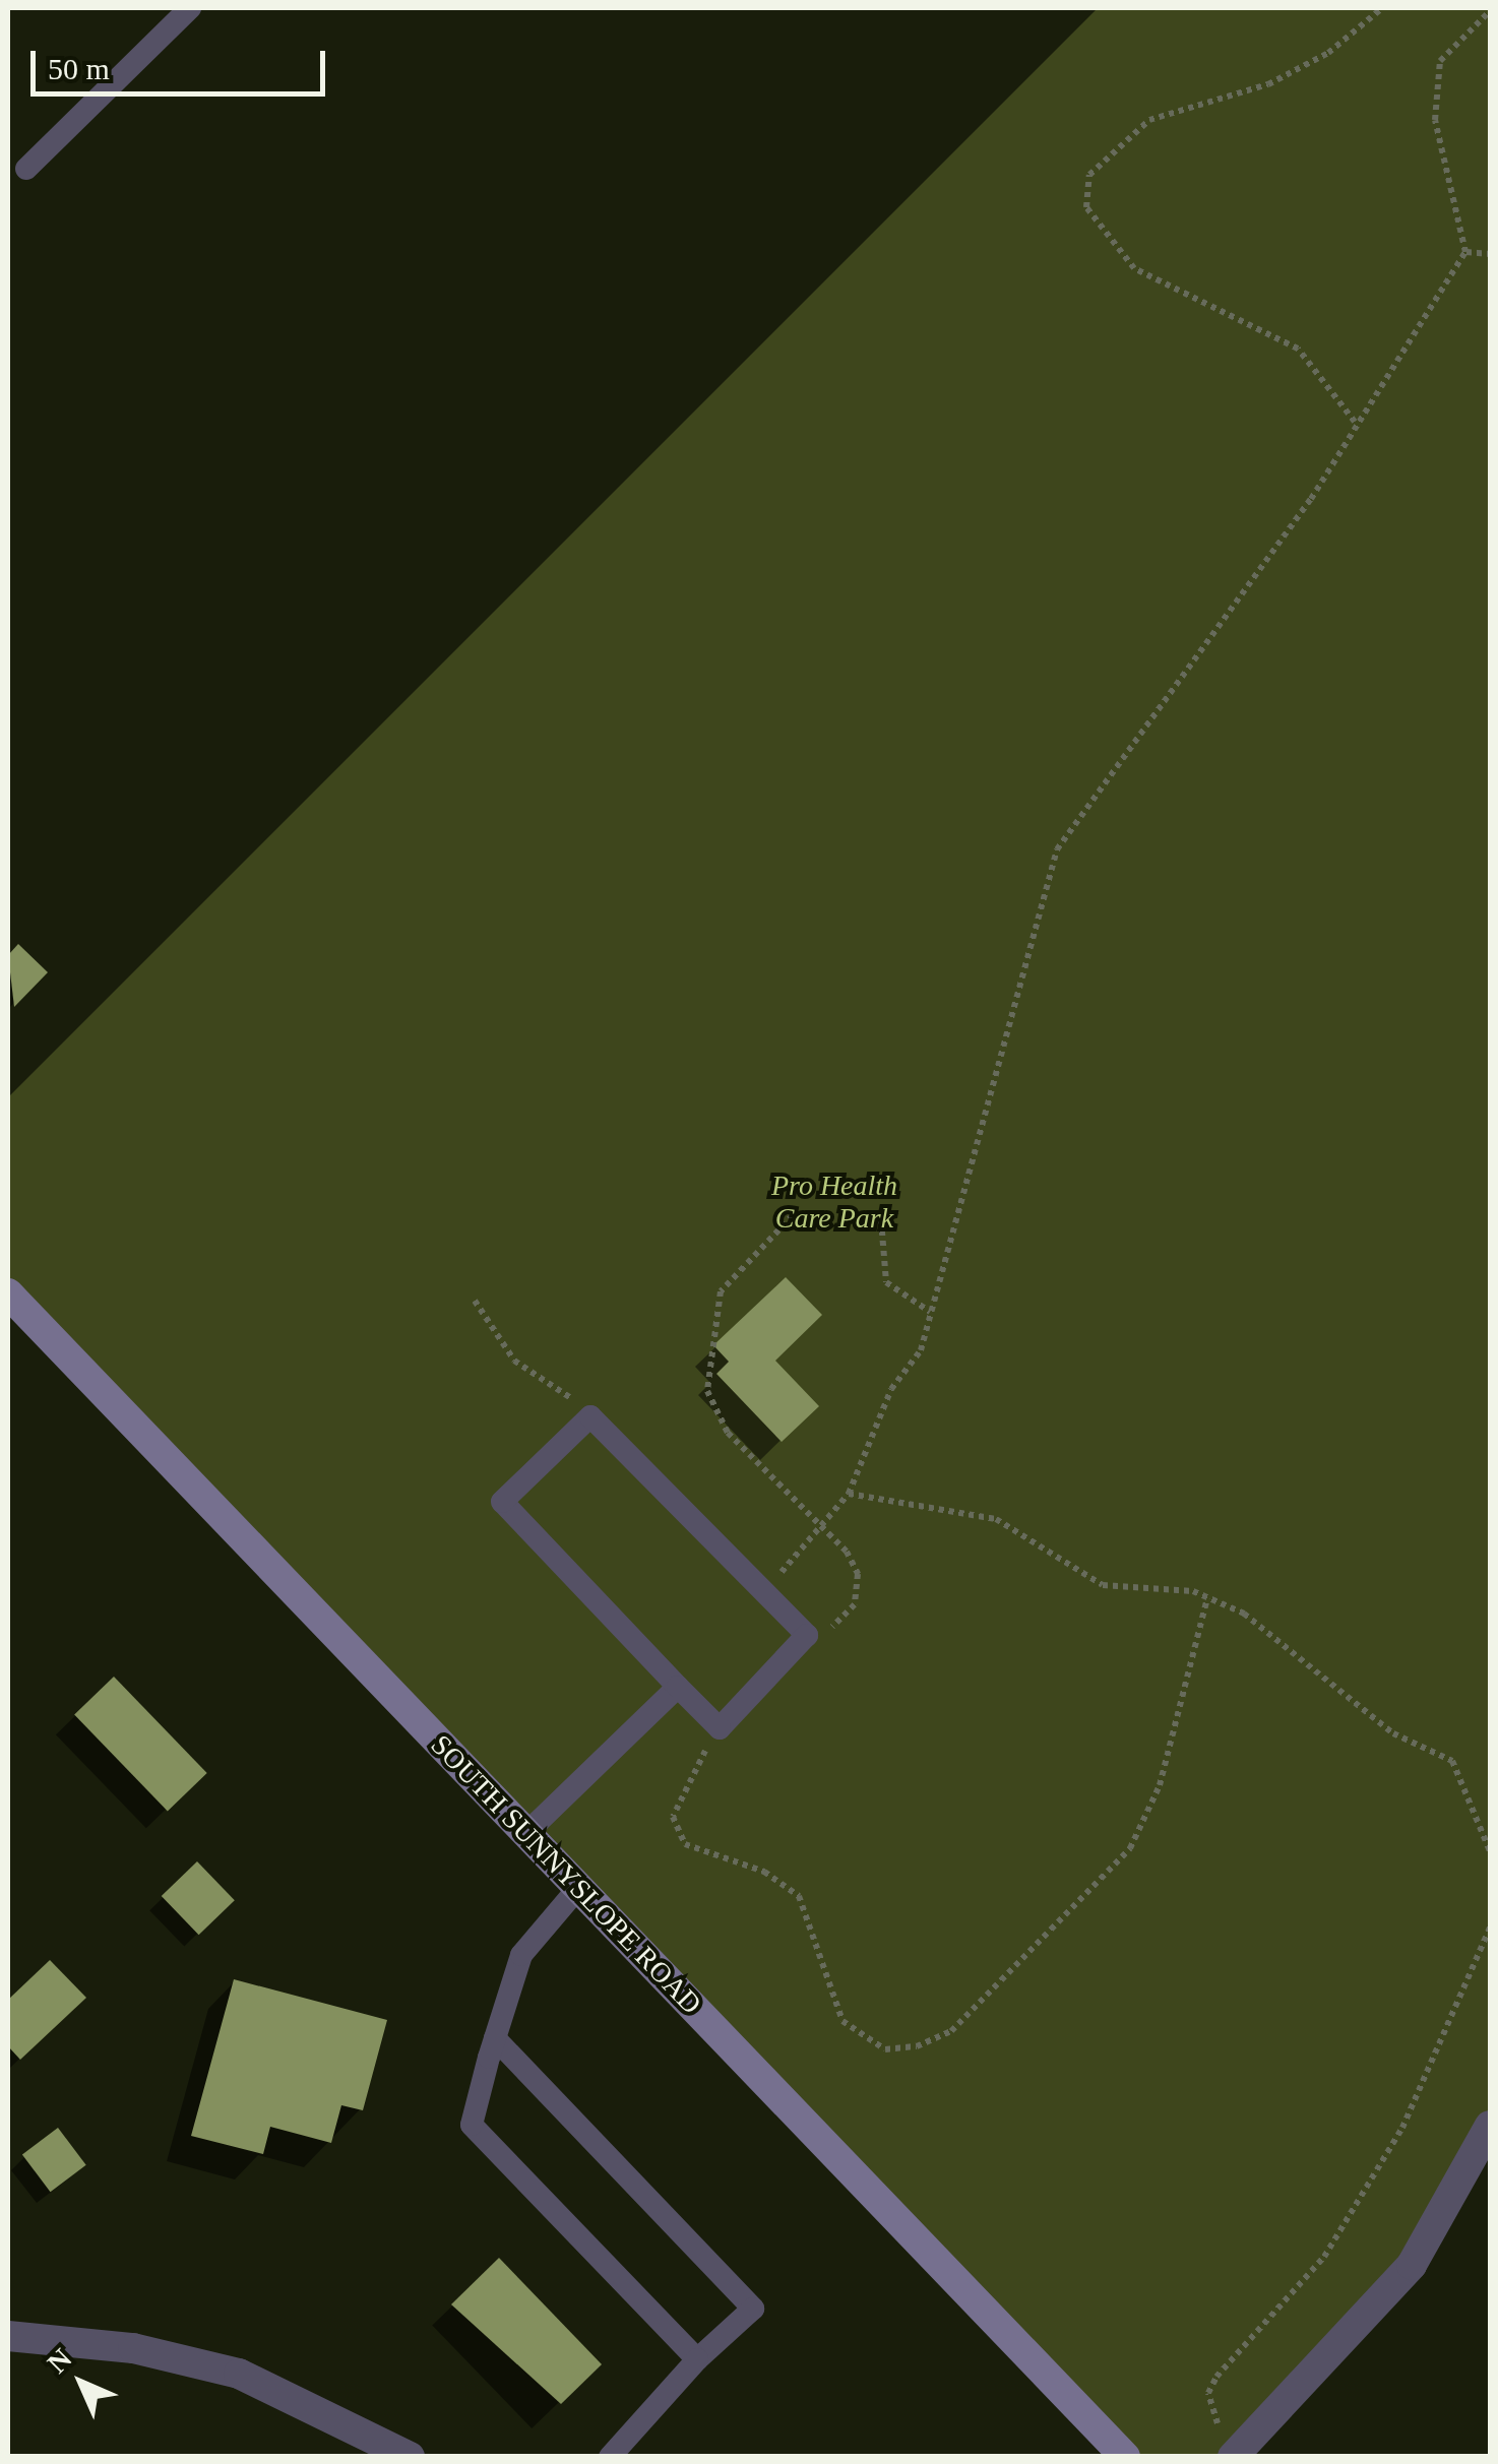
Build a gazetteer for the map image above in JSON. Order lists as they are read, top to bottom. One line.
{"streets":{"street":["SOUTH SUNNYSLOPE ROAD"]},"parks":["Pro Health Care Park"],"scale_bar":"50 m","north":"top left"}
